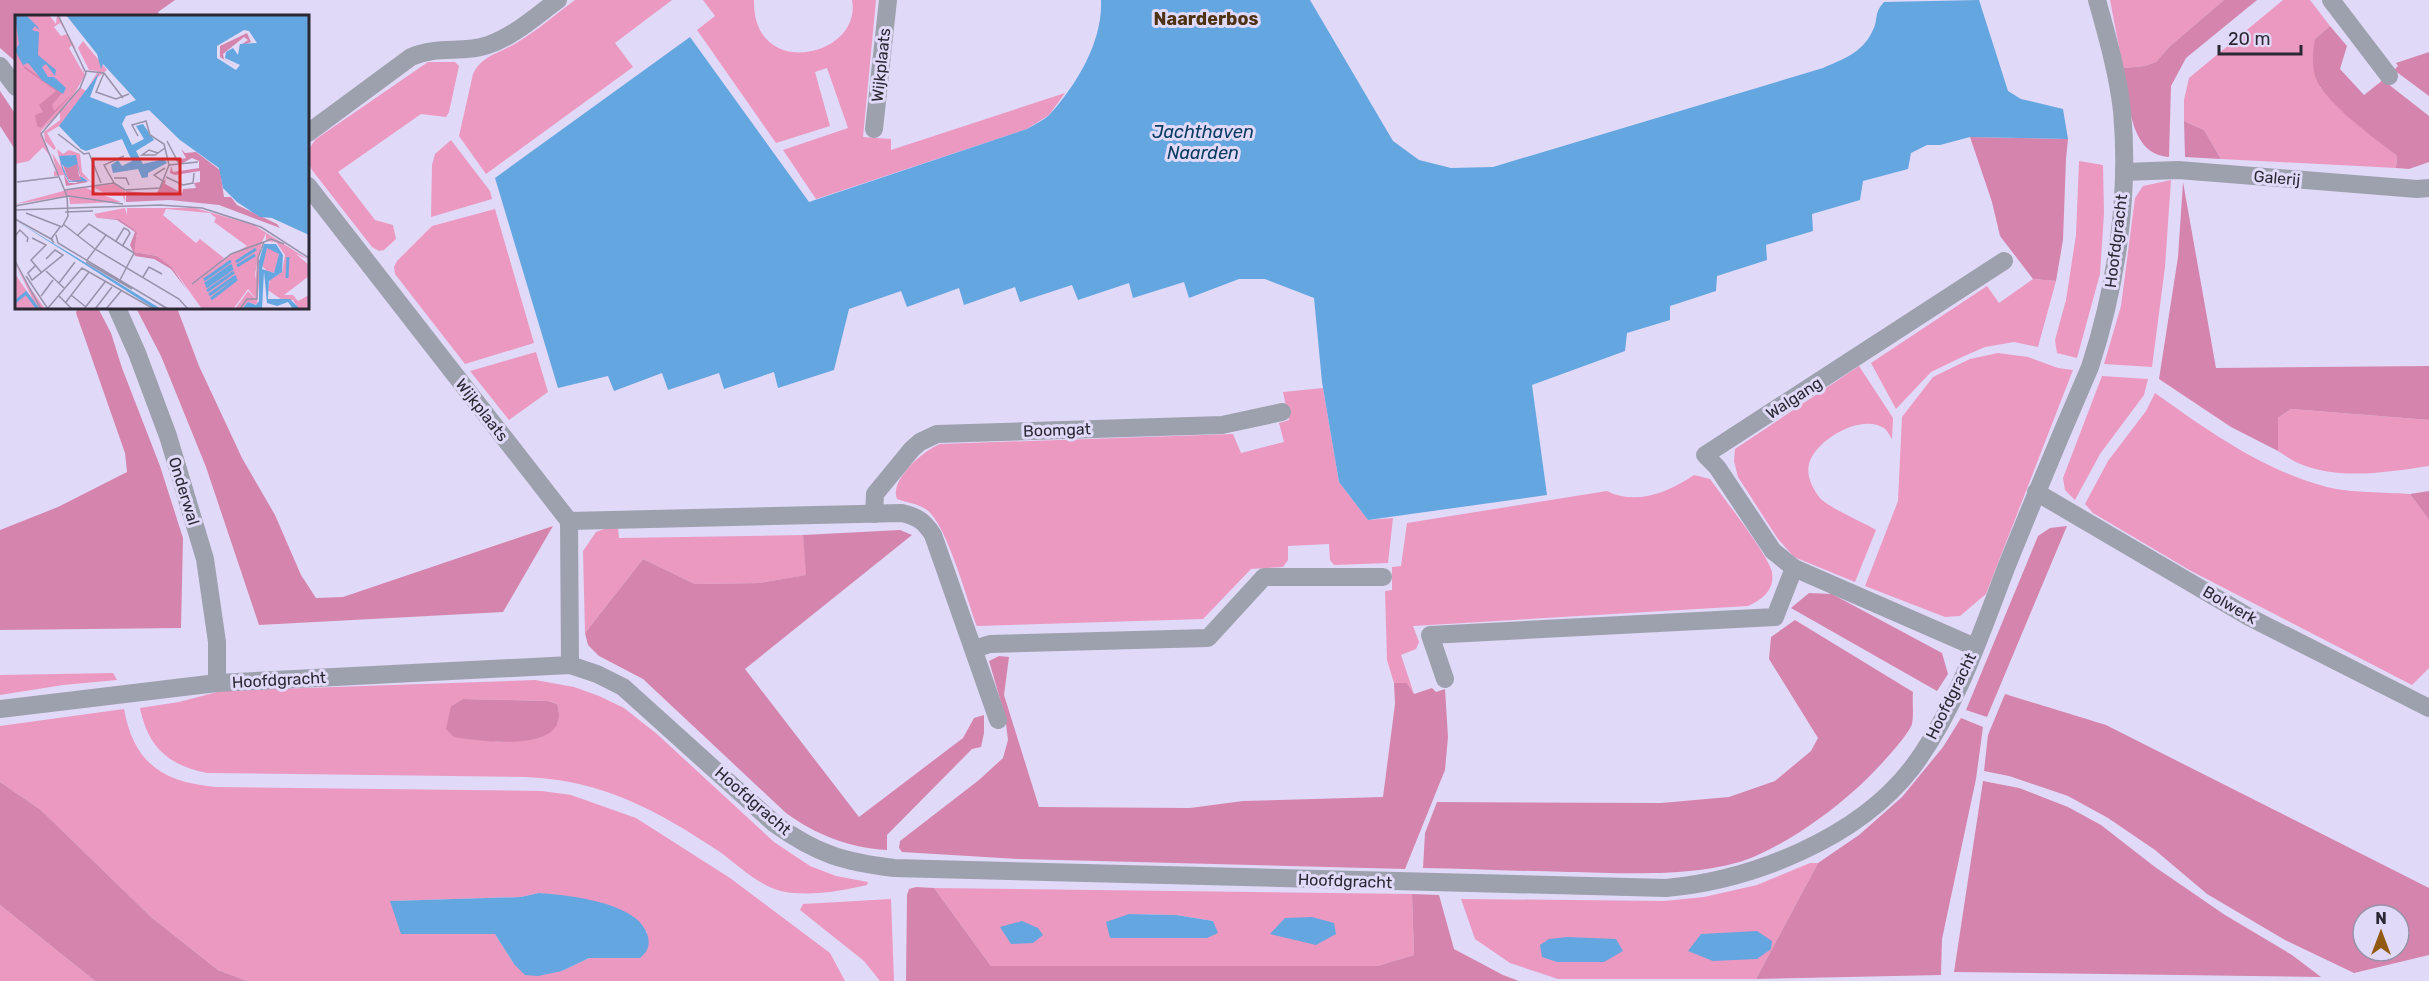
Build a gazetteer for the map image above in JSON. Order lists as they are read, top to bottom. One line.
{"streets":{"street":["Wijkplaats","Galerij","Hoofdgracht","Walgang","Boomgat","Onderwal","Bolwerk"]},"crossings":[["Galerij","Hoofdgracht"],["Hoofdgracht","Walgang"],["Hoofdgracht","Onderwal"],["Hoofdgracht","Bolwerk"]],"districts":["Naarderbos"],"water":["Jachthaven Naarden"],"scale_bar":"20 m","north":"top"}
